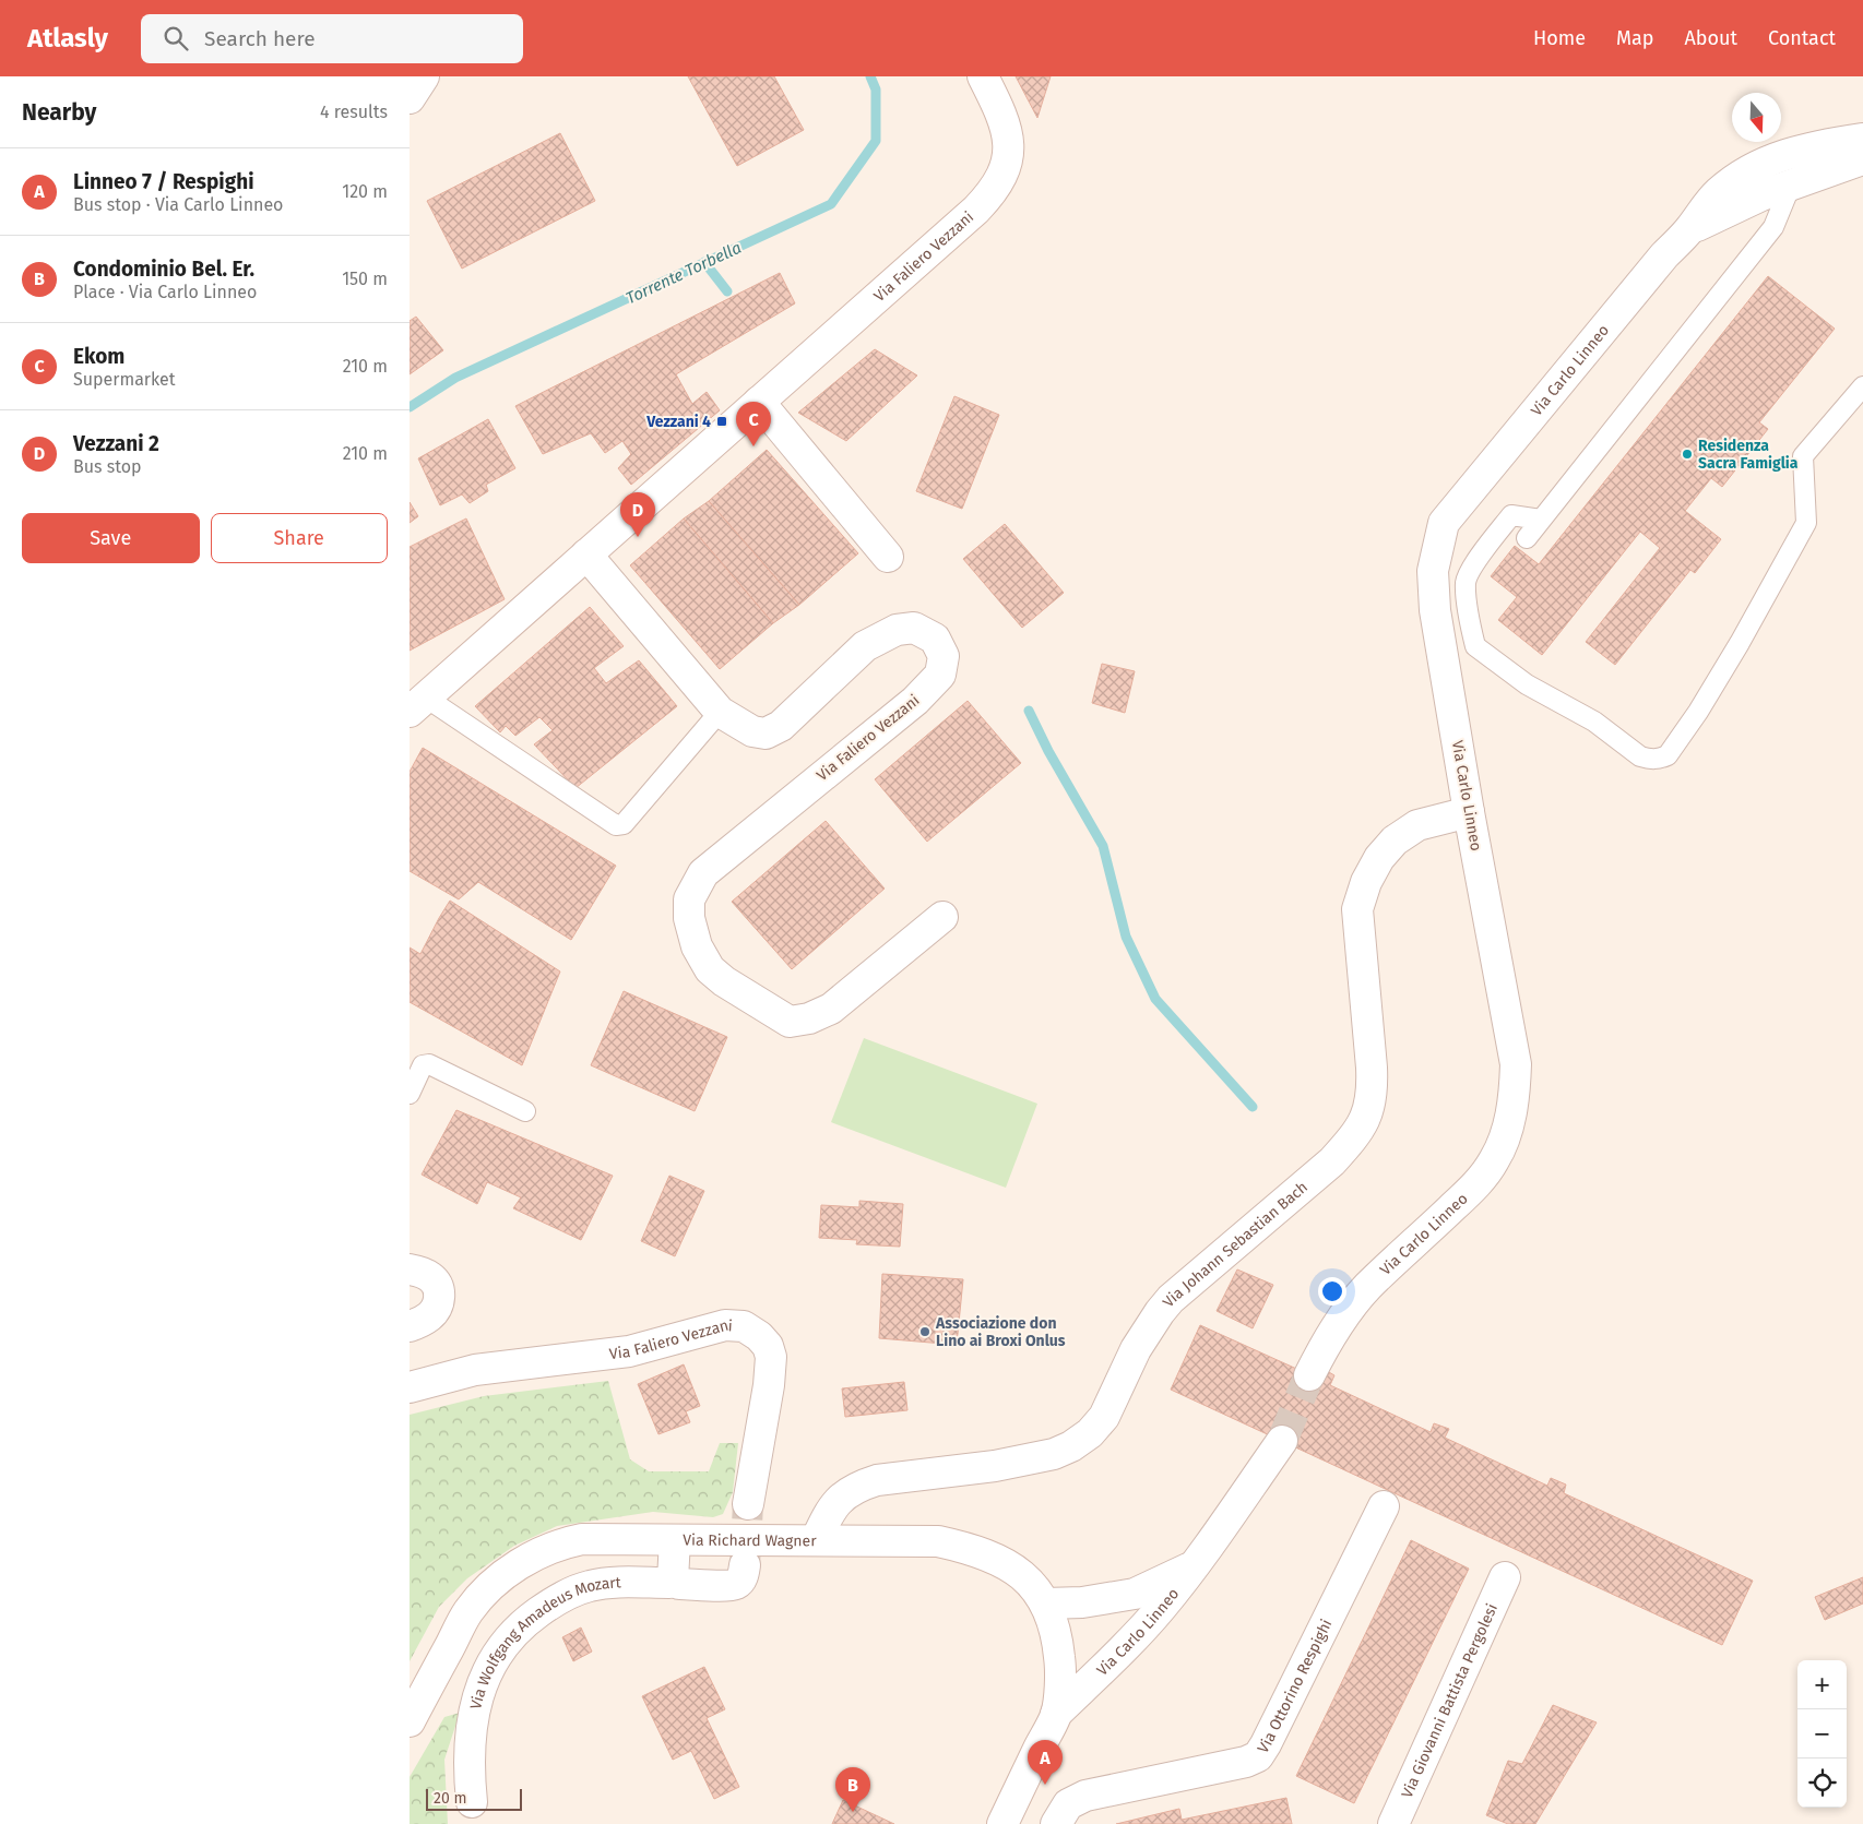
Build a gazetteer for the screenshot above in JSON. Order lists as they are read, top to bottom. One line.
{"streets":{"street":["Via Faliero Vezzani","Via Carlo Linneo","Via Johann Sebastian Bach","Via Richard Wagner","Via Wolfgang Amadeus Mozart","Via Ottorino Respighi","Via Giovanni Battista Pergolesi"]},"crossings":[["Via Carlo Linneo","Via Johann Sebastian Bach"],["Via Carlo Linneo","Via Richard Wagner"],["Via Johann Sebastian Bach","Via Richard Wagner"]],"water":["Torrente Torbella"],"places":{"transit":["Vezzani 4"],"other":["Residenza Sacra Famiglia","Associazione don Lino ai Broxi Onlus"]},"scale_bar":"20 m","north":"bottom","page":{"header":"Atlasly","search":"Search here","nav":["Home","Map","About","Contact"],"heading":["Nearby","4 results"],"list":[{"mark":"A","name":"Linneo 7 / Respighi","note":"Bus stop · Via Carlo Linneo","value":"120 m"},{"mark":"B","name":"Condominio Bel. Er.","note":"Place · Via Carlo Linneo","value":"150 m"},{"mark":"C","name":"Ekom","note":"Supermarket","value":"210 m"},{"mark":"D","name":"Vezzani 2","note":"Bus stop","value":"210 m"}],"pins":["C","D","A","B"],"buttons":["Save","Share"],"map_buttons":["+","−"],"scale":"20 m"}}
